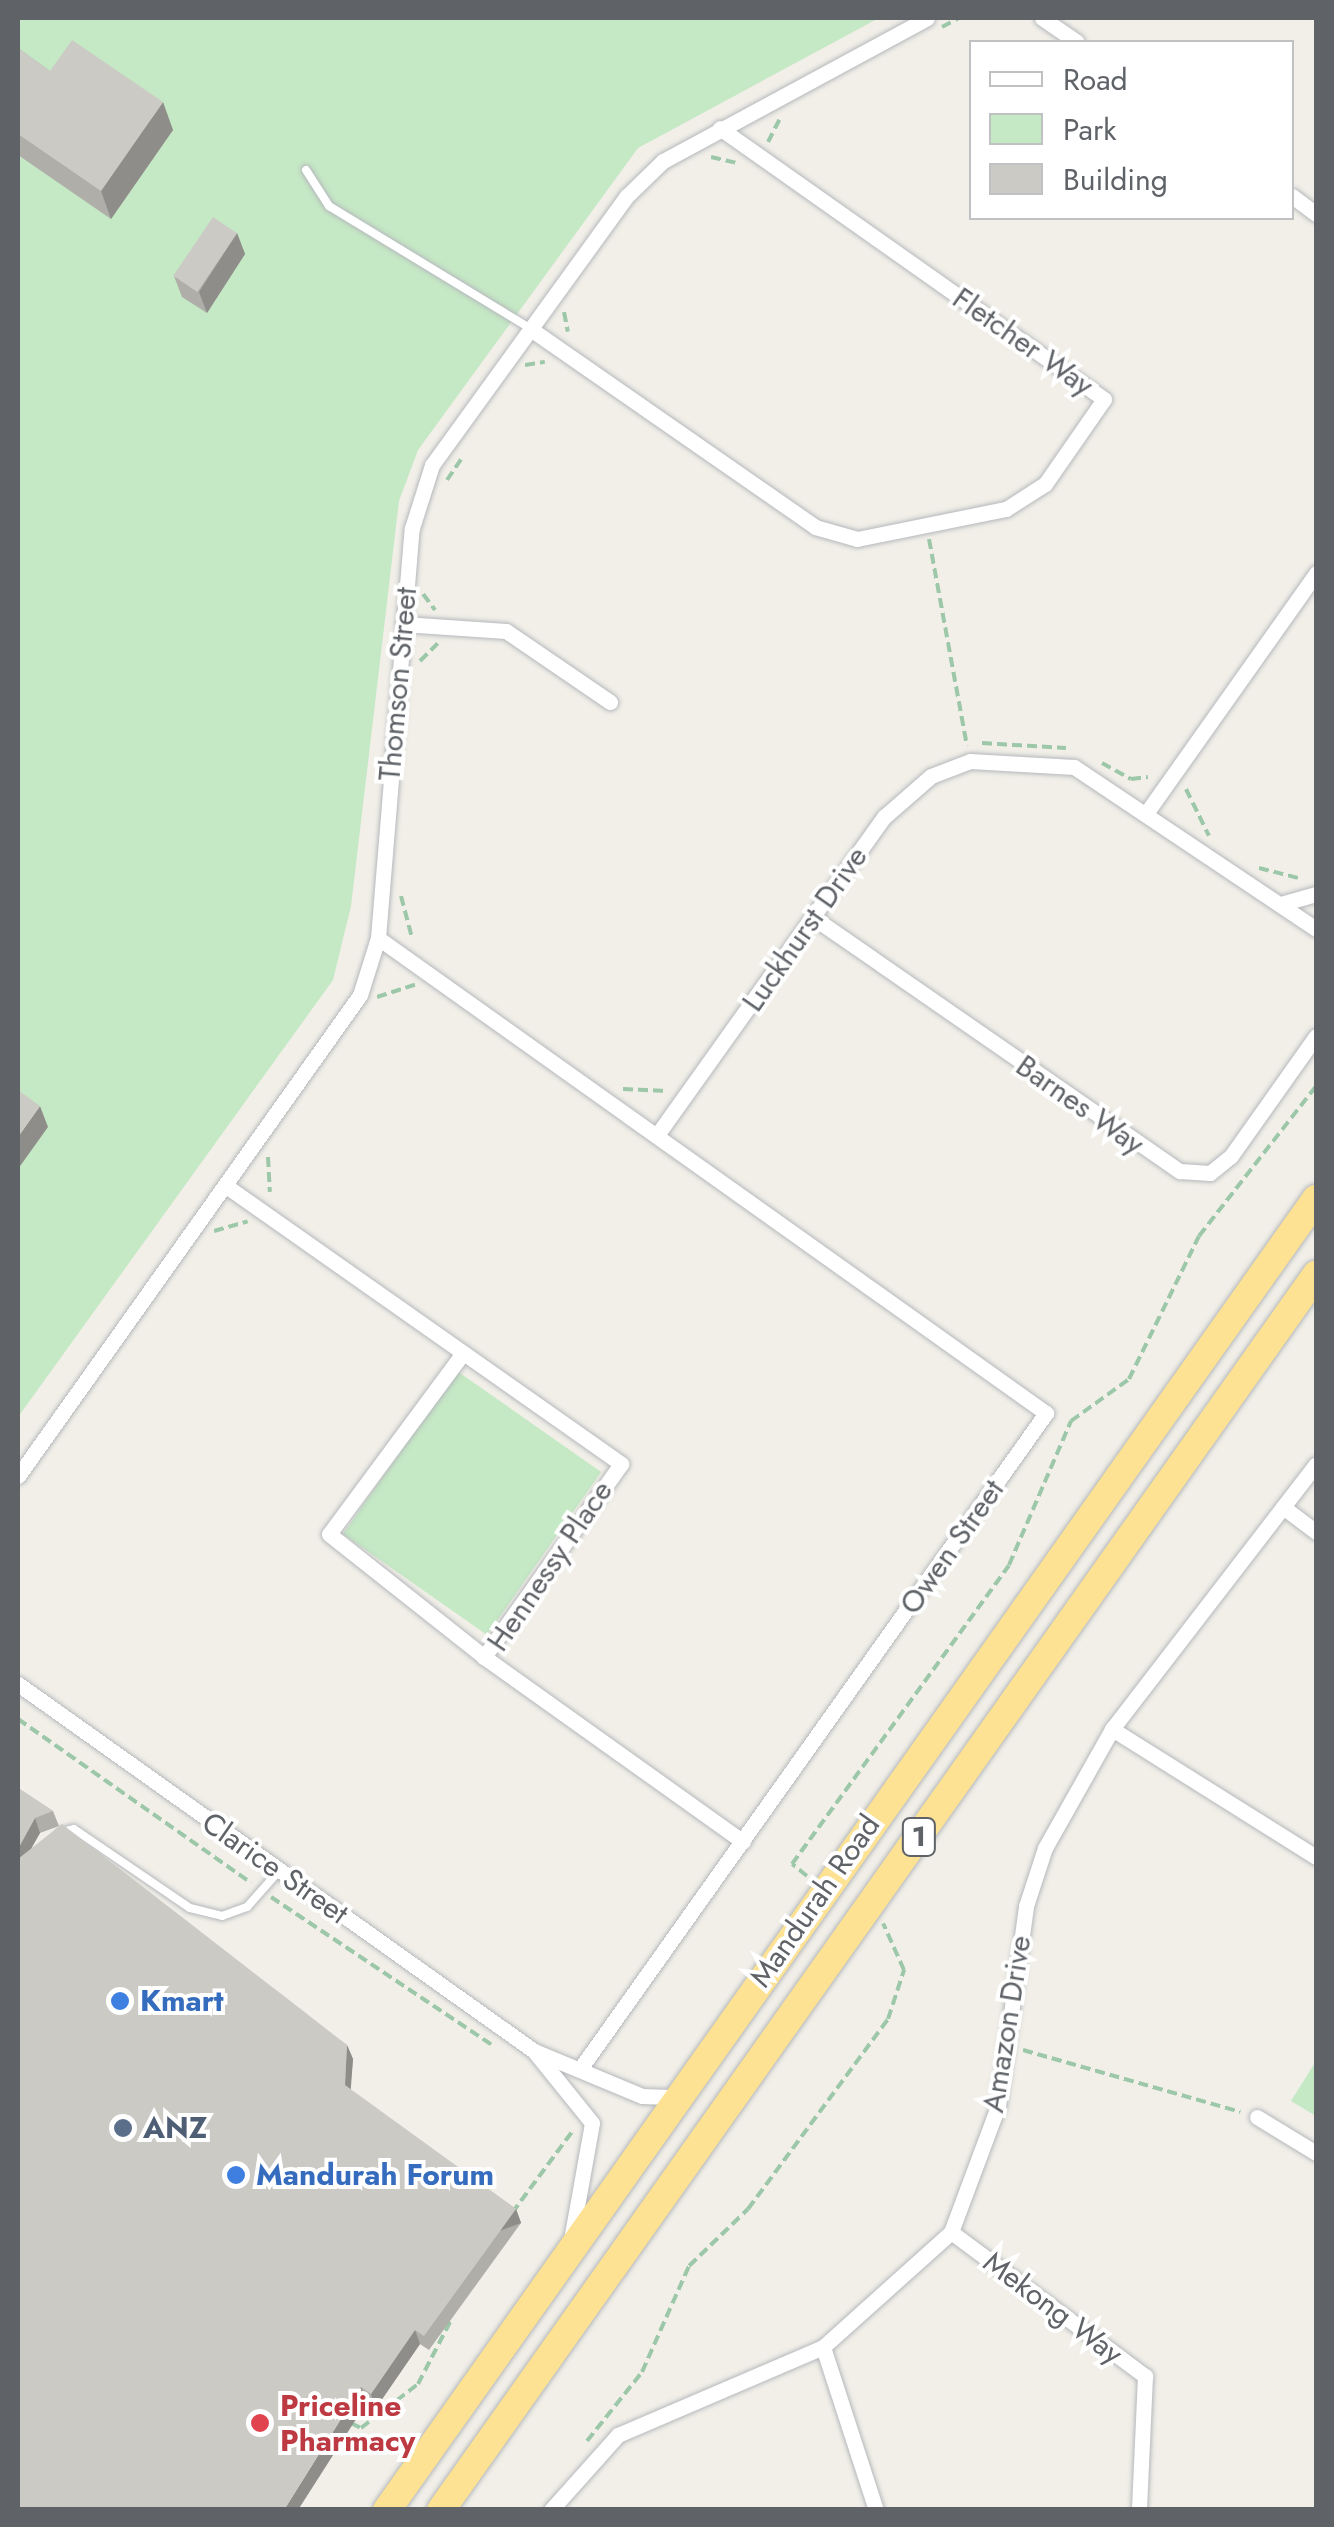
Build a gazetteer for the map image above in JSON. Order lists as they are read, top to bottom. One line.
{"streets":{"highway":["1","Mandurah Road"],"street":["Fletcher Way","Thomson Street","Luckhurst Drive","Barnes Way","Owen Street","Hennessy Place","Clarice Street","Amazon Drive","Mekong Way"]},"crossings":[["Fletcher Way","Thomson Street"],["Thomson Street","Hennessy Place"],["Luckhurst Drive","Barnes Way"],["Luckhurst Drive","Owen Street"],["Owen Street","Hennessy Place"],["Owen Street","Clarice Street"],["Clarice Street","Mandurah Road"],["Amazon Drive","Mekong Way"]],"places":["Kmart","ANZ","Mandurah Forum","Priceline Pharmacy"],"legend":["Road","Park","Building"]}
